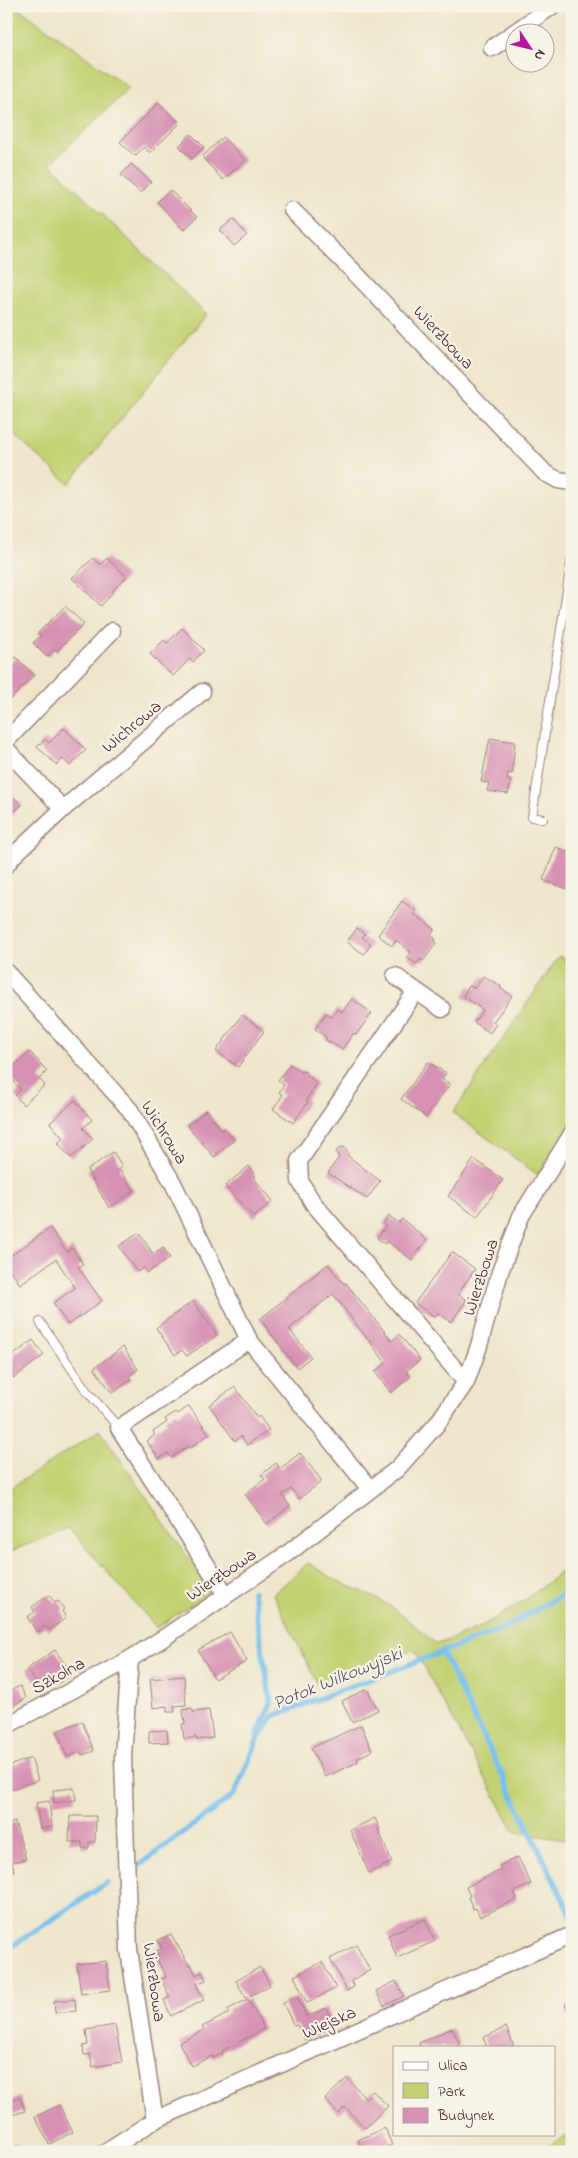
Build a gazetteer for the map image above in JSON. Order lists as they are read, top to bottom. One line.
{"streets":{"street":["Wierzbowa","Wichrowa","Szkolna","Wiejska"]},"crossings":[["Wierzbowa","Wichrowa"],["Wierzbowa","Szkolna"],["Wierzbowa","Wiejska"]],"water":["Potok Wilkowyjski"],"legend":["Ulica","Park","Budynek"],"north":"bottom right"}
